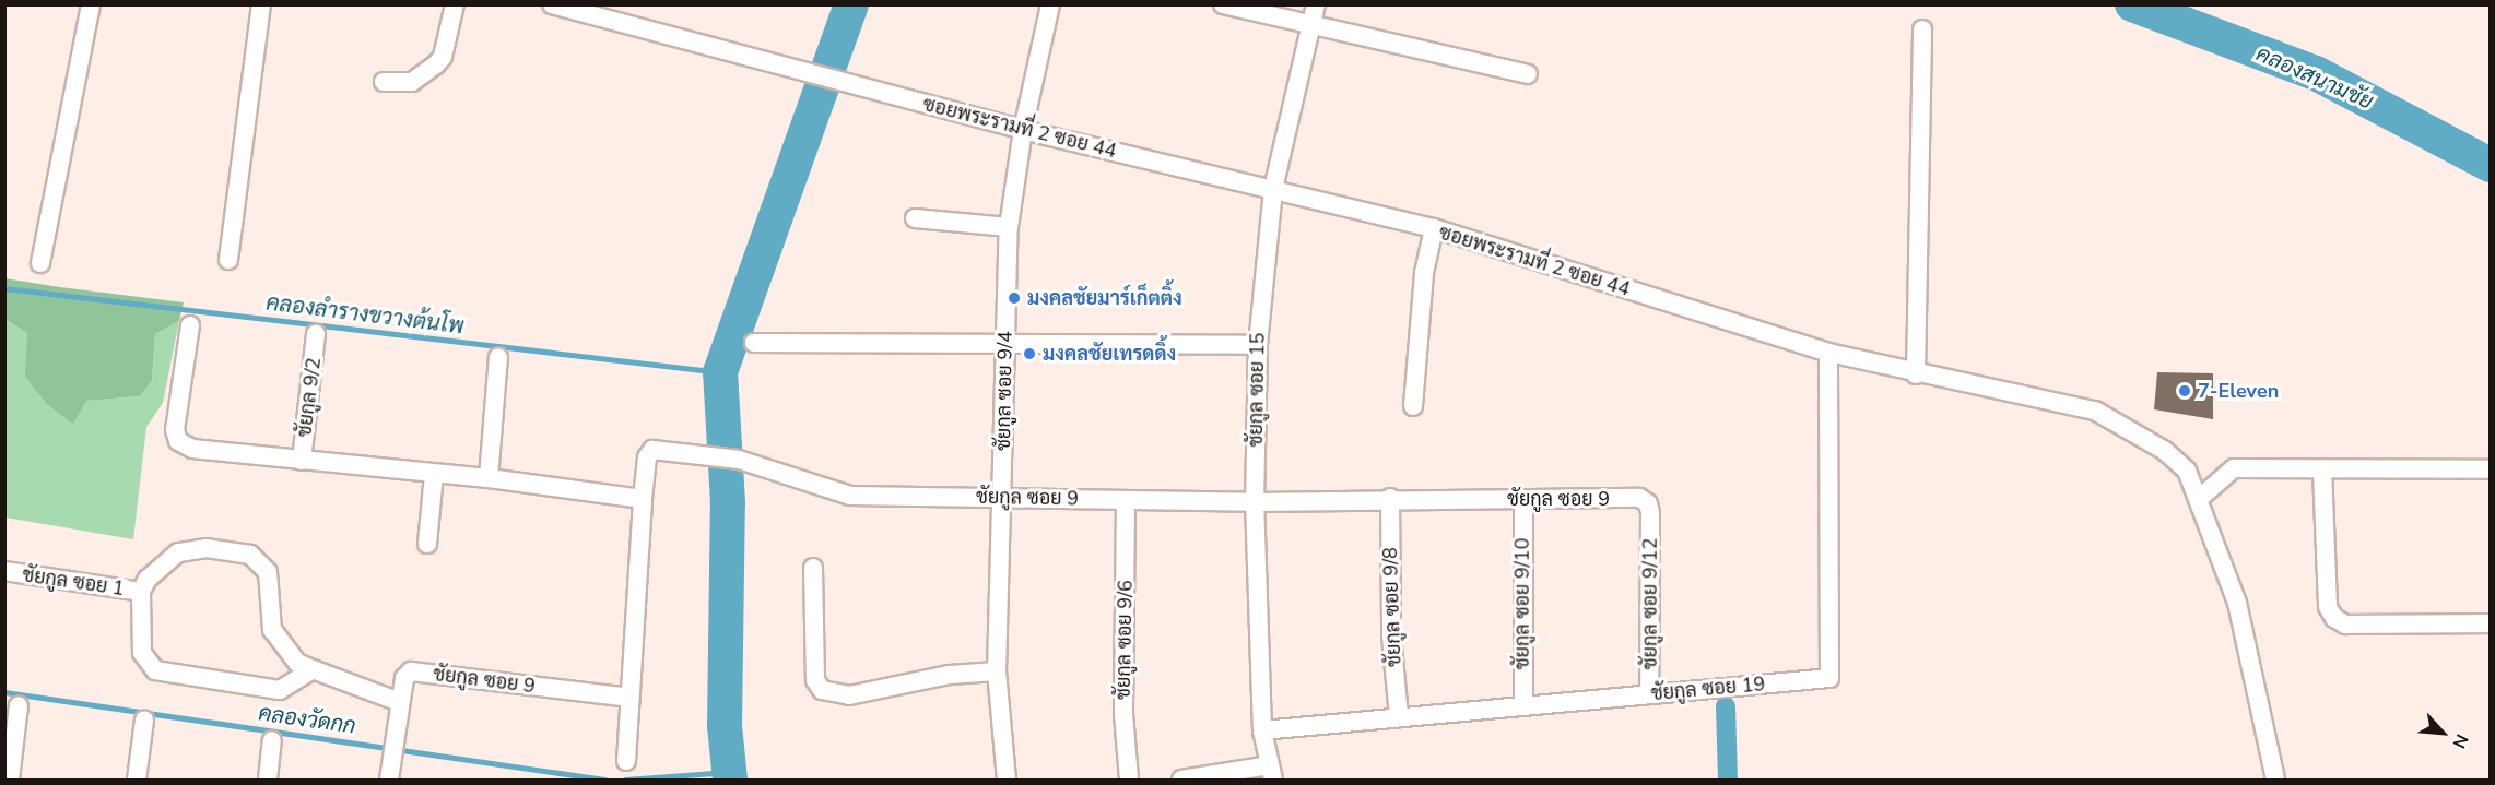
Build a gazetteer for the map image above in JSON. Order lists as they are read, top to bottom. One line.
{"streets":{"street":["ซอยพระรามที่ 2 ซอย 44","ชัยกูล ซอย 15","ชัยกูล ซอย 9/4","ชัยกูล 9/2","ชัยกูล ซอย 9","ชัยกูล ซอย 1","ชัยกูล ซอย 9/10","ชัยกูล ซอย 9/12","ชัยกูล ซอย 9/8","ชัยกูล ซอย 9/6","ชัยกูล ซอย 19"]},"crossings":[["ซอยพระรามที่ 2 ซอย 44","ชัยกูล ซอย 15"],["ซอยพระรามที่ 2 ซอย 44","ชัยกูล ซอย 9/4"],["ซอยพระรามที่ 2 ซอย 44","ชัยกูล ซอย 19"],["ชัยกูล ซอย 15","ชัยกูล ซอย 9"],["ชัยกูล ซอย 15","ชัยกูล ซอย 19"],["ชัยกูล ซอย 9/4","ชัยกูล ซอย 9"],["ชัยกูล ซอย 9","ชัยกูล ซอย 9/10"],["ชัยกูล ซอย 9","ชัยกูล ซอย 9/12"],["ชัยกูล ซอย 9","ชัยกูล ซอย 9/8"],["ชัยกูล ซอย 9","ชัยกูล ซอย 9/6"],["ชัยกูล ซอย 9/10","ชัยกูล ซอย 19"],["ชัยกูล ซอย 9/12","ชัยกูล ซอย 19"],["ชัยกูล ซอย 9/8","ชัยกูล ซอย 19"]],"water":["คลองสนามชัย","คลองลำรางขวางต้นโพ","คลองวัดกก"],"places":["มงคลชัยมาร์เก็ตติ้ง","มงคลชัยเทรดดิ้ง","7-Eleven"],"north":"bottom right"}
